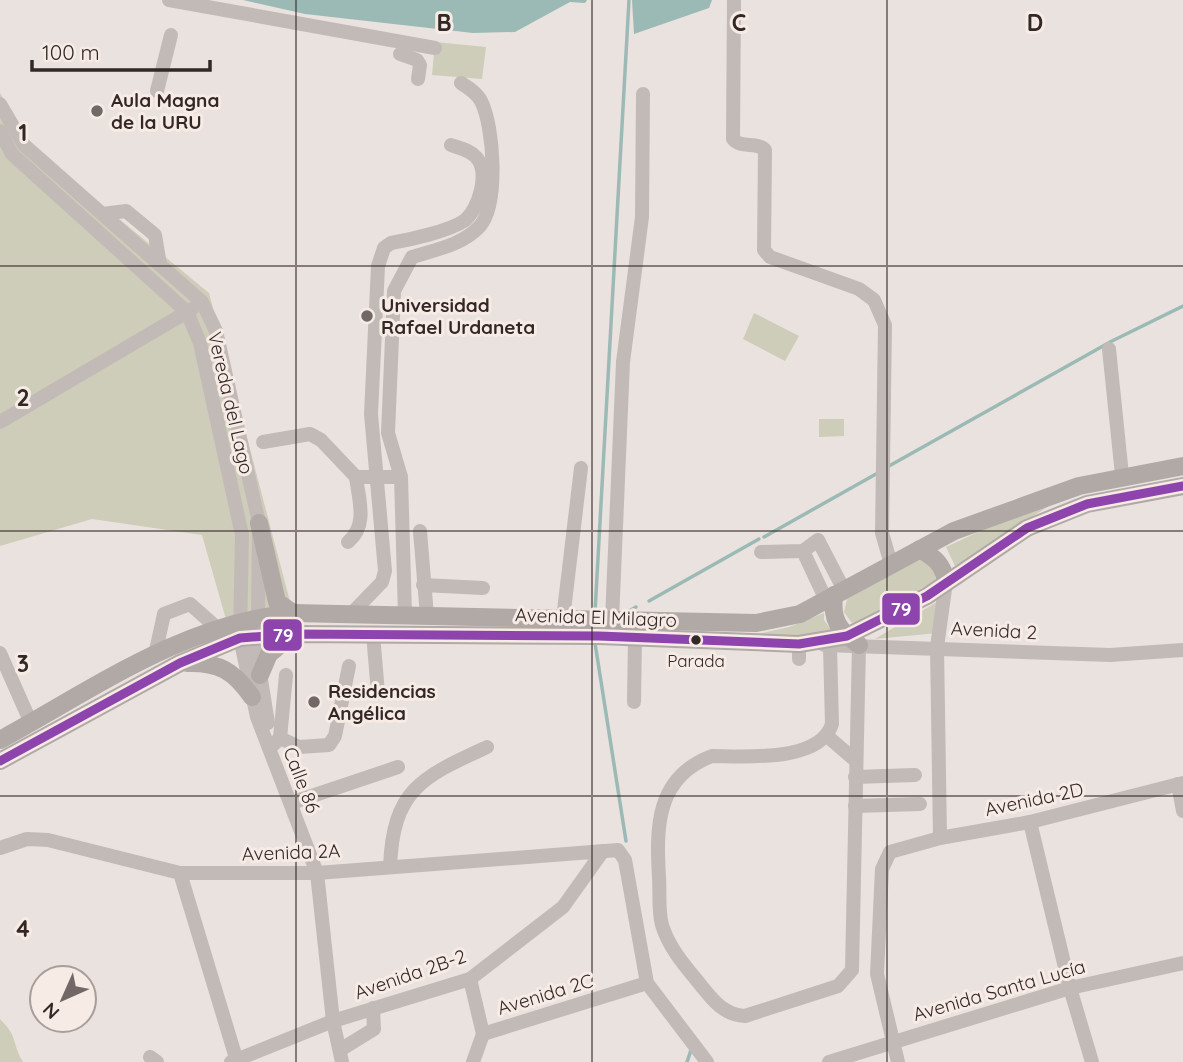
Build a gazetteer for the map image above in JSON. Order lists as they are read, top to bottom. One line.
{"streets":{"main road":["Avenida El Milagro"],"street":["Vereda del Lago","Avenida 2","Calle 86","Avenida 2D","Avenida 2A","Avenida 2B-2","Avenida Santa Lucía","Avenida 2C"]},"crossings":[["Vereda del Lago","Avenida El Milagro"],["Vereda del Lago","Calle 86"],["Avenida El Milagro","Avenida 2"],["Avenida El Milagro","Calle 86"],["Calle 86","Avenida 2A"],["Calle 86","Avenida 2B-2"],["Avenida 2D","Avenida Santa Lucía"],["Avenida 2A","Avenida 2B-2"]],"places":["Aula Magna de la URU","Universidad Rafael Urdaneta","Parada","Residencias Angélica"],"lines":["transit line 79"],"scale_bar":"100 m","north":"bottom left","grid":{"columns":["B","C","D"],"rows":["1","2","3","4"]}}
